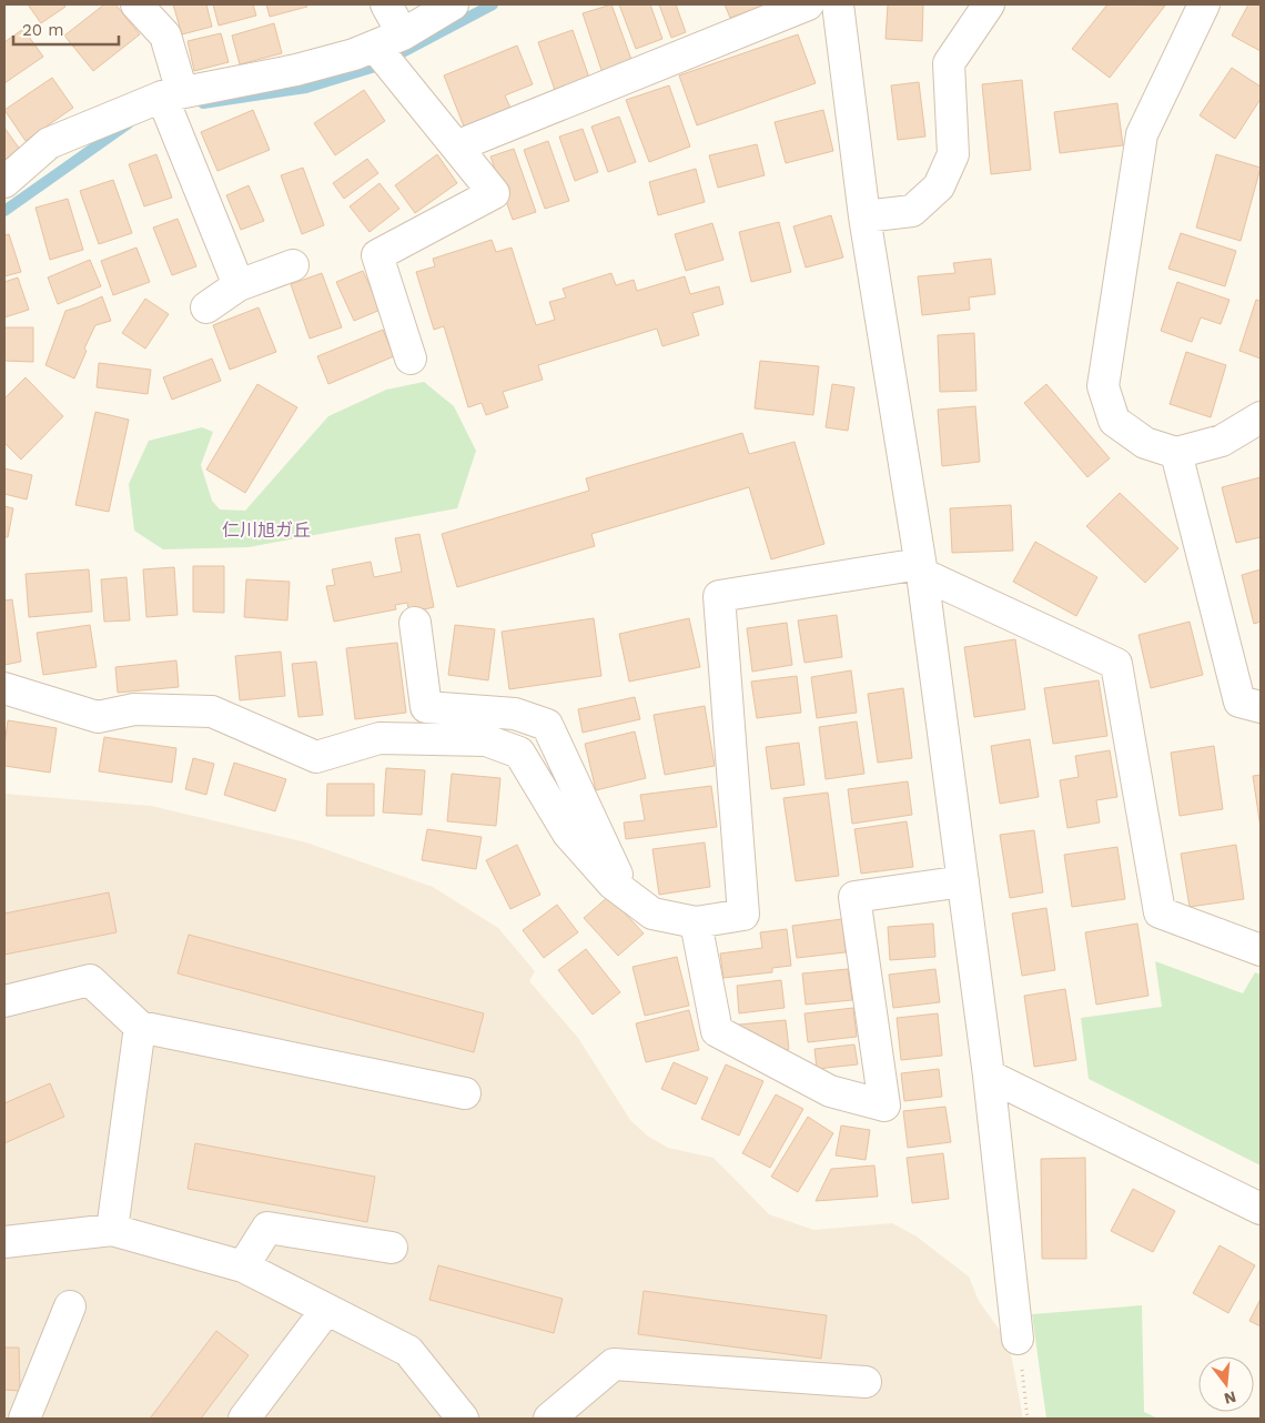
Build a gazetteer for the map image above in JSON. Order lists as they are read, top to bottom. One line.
{"districts":["仁川旭ガ丘"],"scale_bar":"20 m","north":"bottom"}
